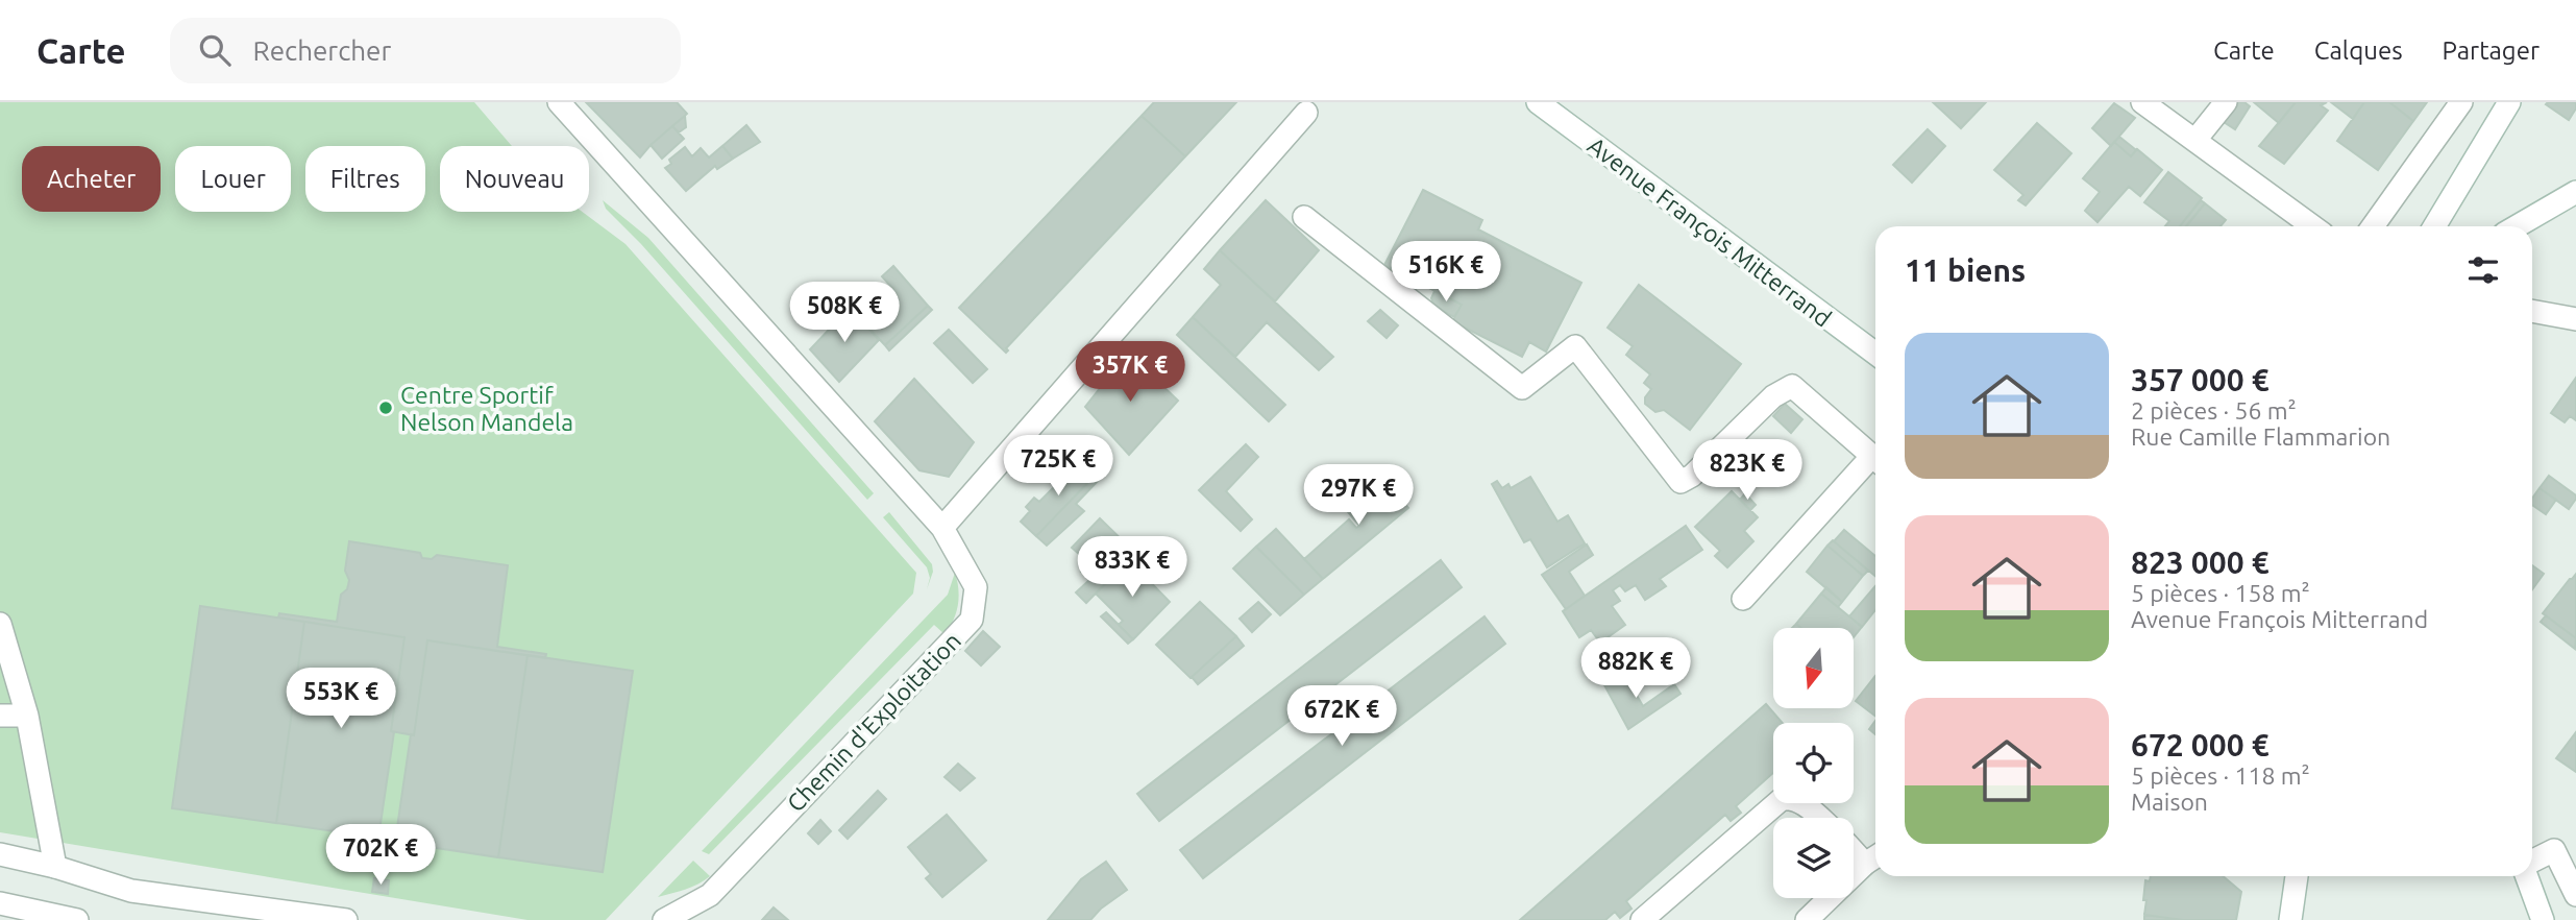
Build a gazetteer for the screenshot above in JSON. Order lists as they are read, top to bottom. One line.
{"streets":{"street":["Avenue François Mitterrand","Chemin d'Exploitation"]},"places":["Centre Sportif Nelson Mandela"],"north":"bottom","page":{"header":"Carte","search":"Rechercher","nav":["Carte","Calques","Partager"],"chip":["Acheter","Louer","Filtres","Nouveau"],"heading":"11 biens","price":["516K €","508K €","357K €","725K €","823K €","297K €","833K €","882K €","553K €","672K €","702K €"],"list":[{"name":"357 000 €","note":"2 pièces · 56 m² · Rue Camille Flammarion"},{"name":"823 000 €","note":"5 pièces · 158 m² · Avenue François Mitterrand"},{"name":"672 000 €","note":"5 pièces · 118 m² · Maison"}]}}
